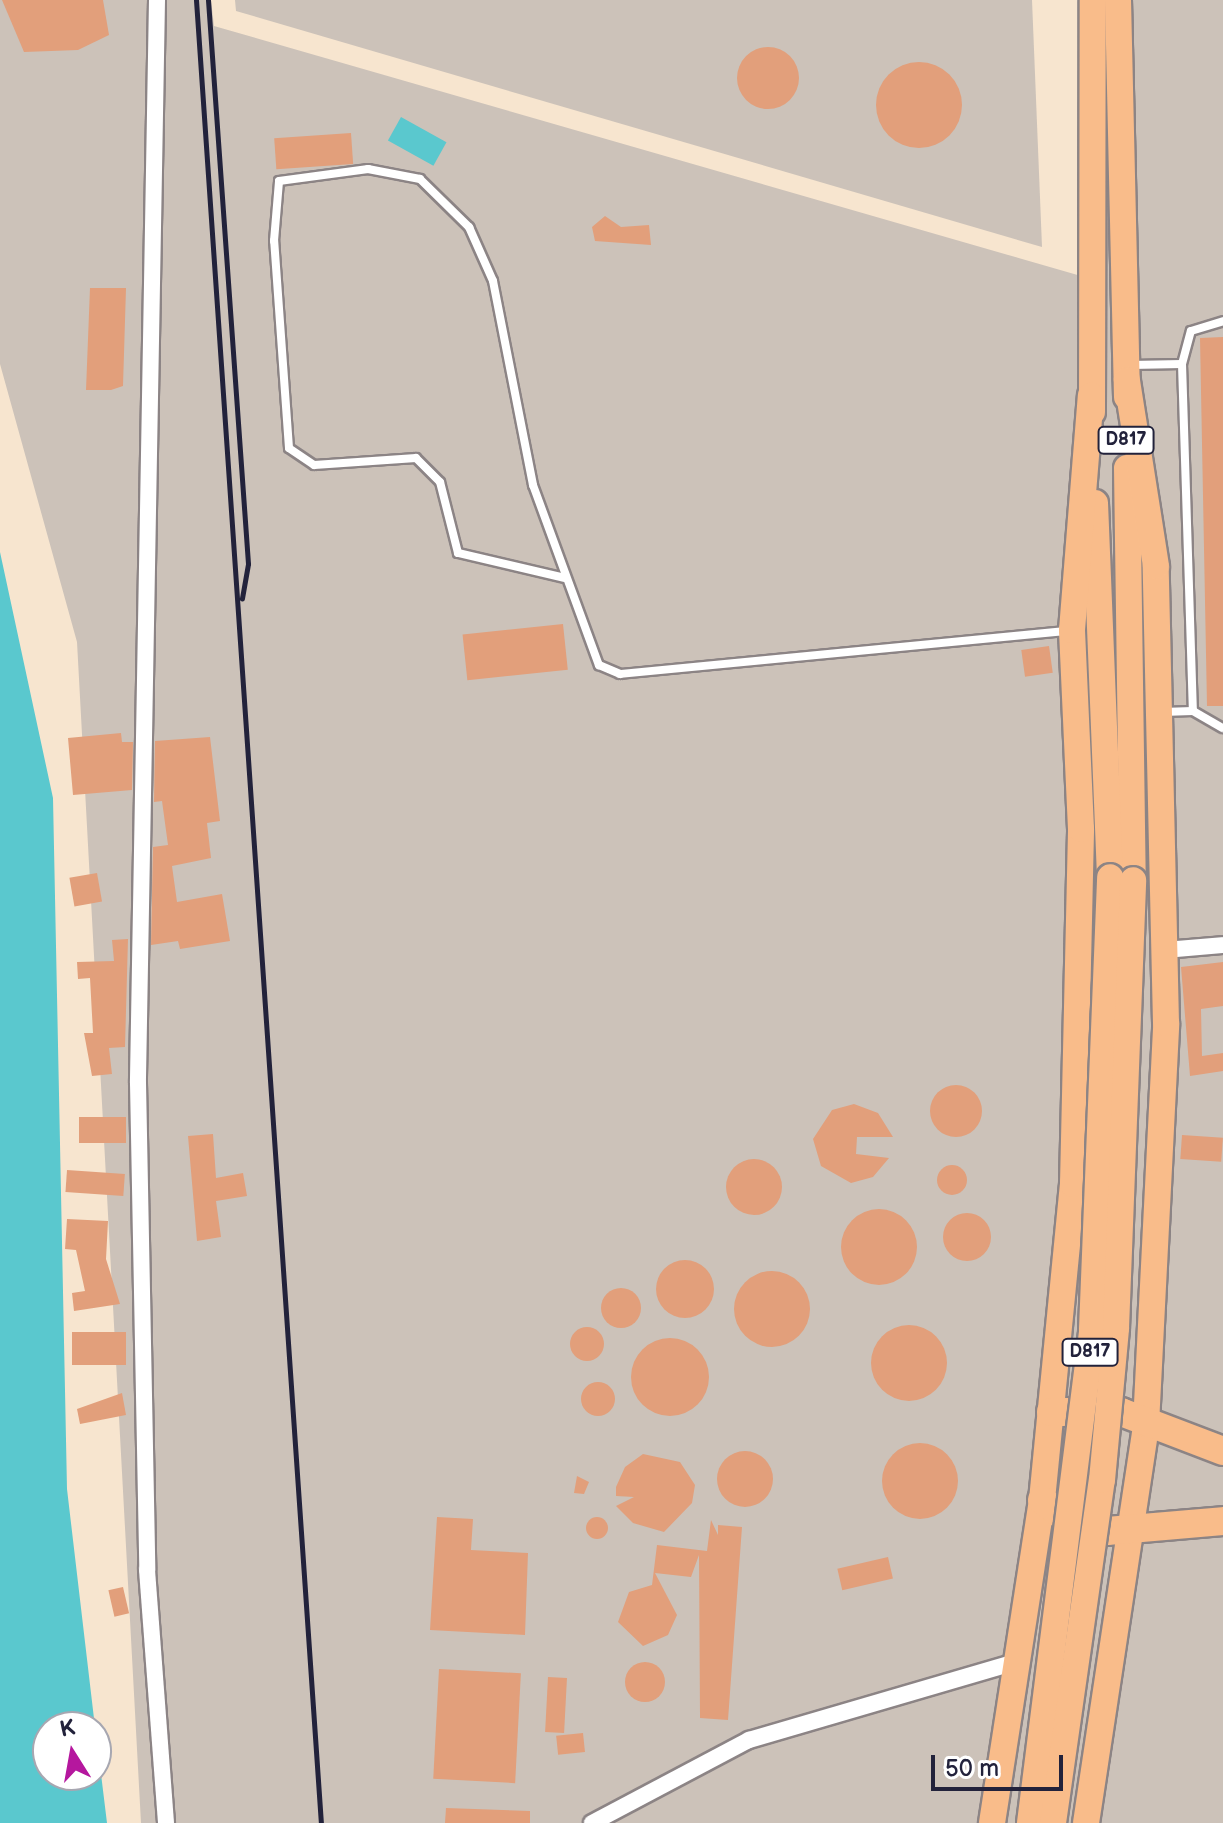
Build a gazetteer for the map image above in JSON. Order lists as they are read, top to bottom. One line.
{"streets":{"highway":["D817"]},"scale_bar":"50 m","north":"top"}
